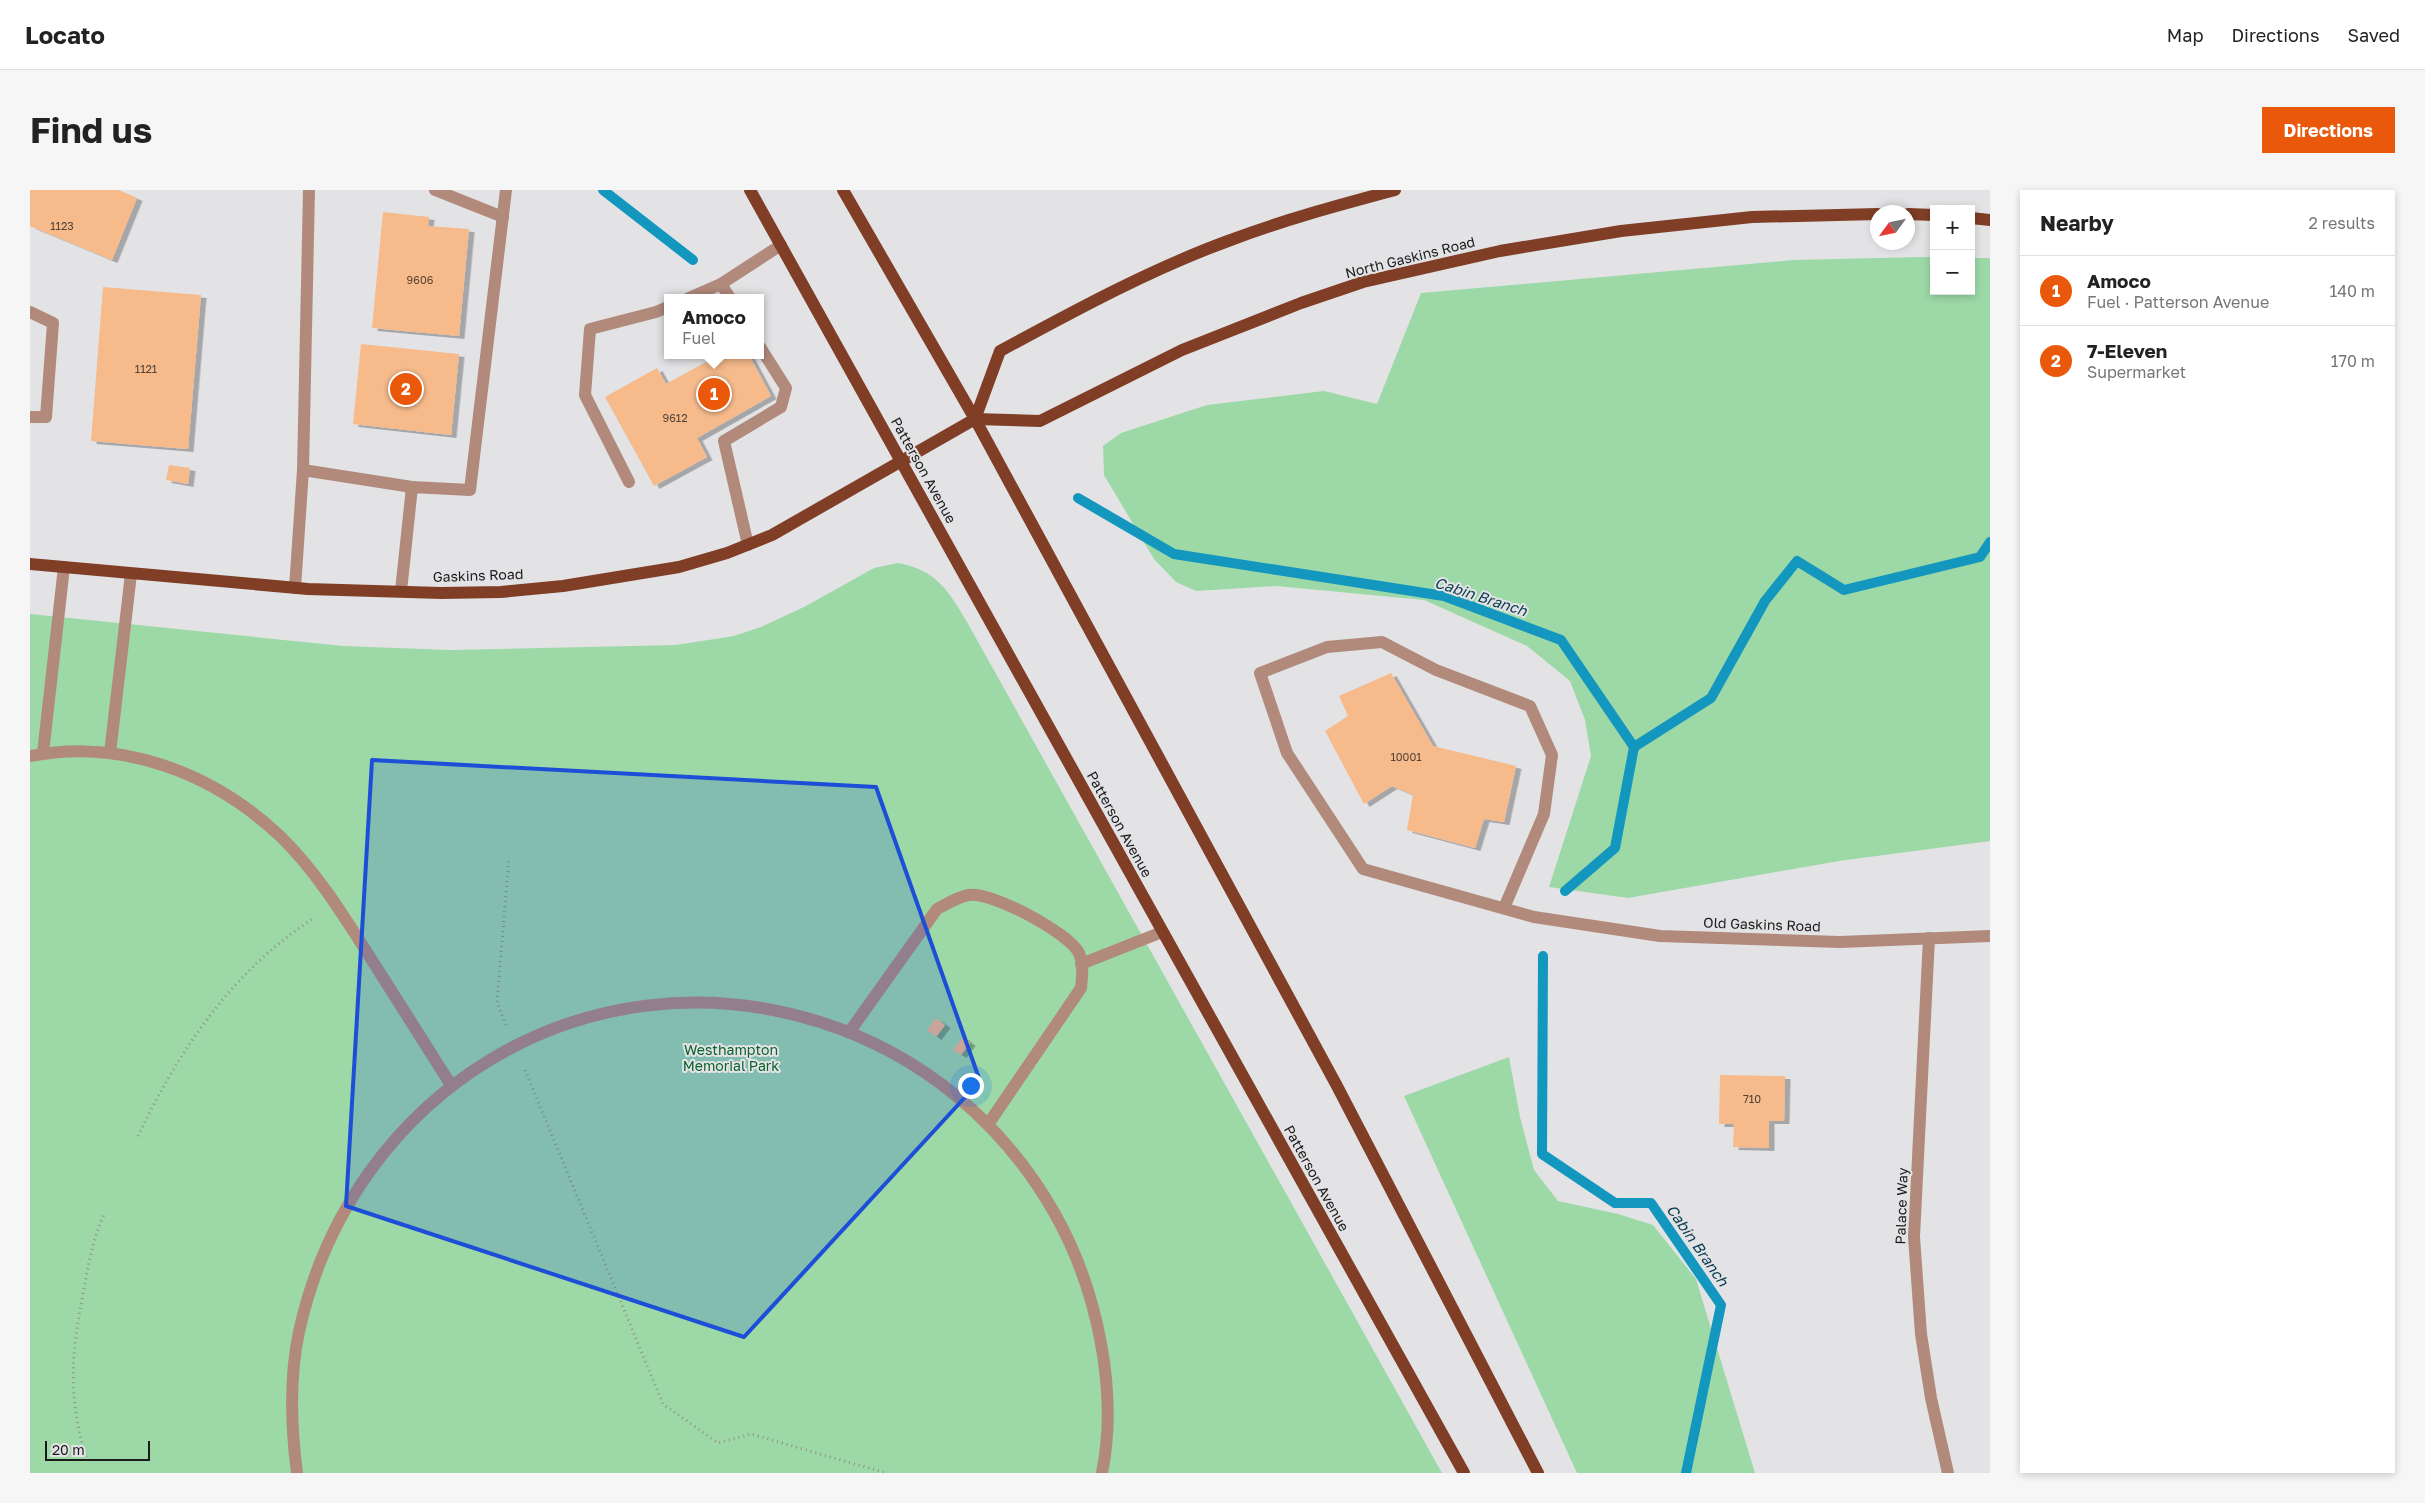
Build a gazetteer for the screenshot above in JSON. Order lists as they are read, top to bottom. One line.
{"streets":{"main road":["North Gaskins Road","Patterson Avenue","Gaskins Road"],"street":["Old Gaskins Road","Palace Way"]},"crossings":[["Patterson Avenue","Gaskins Road"],["Old Gaskins Road","Palace Way"]],"water":["Cabin Branch"],"parks":["Westhampton Memorial Park"],"house_numbers":["1123","9606","1121","9612","10001","710"],"scale_bar":"20 m","north":"bottom left","page":{"header":"Locato","nav":["Map","Directions","Saved"],"buttons":"Directions","title":"Find us","heading":["Nearby","2 results"],"map_buttons":["+","−"],"list":[{"mark":"1","name":"Amoco","note":"Fuel · Patterson Avenue","value":"140 m"},{"mark":"2","name":"7-Eleven","note":"Supermarket","value":"170 m"}],"popup":["Amoco","Fuel"],"pins":["2","1"],"scale":"20 m"}}
